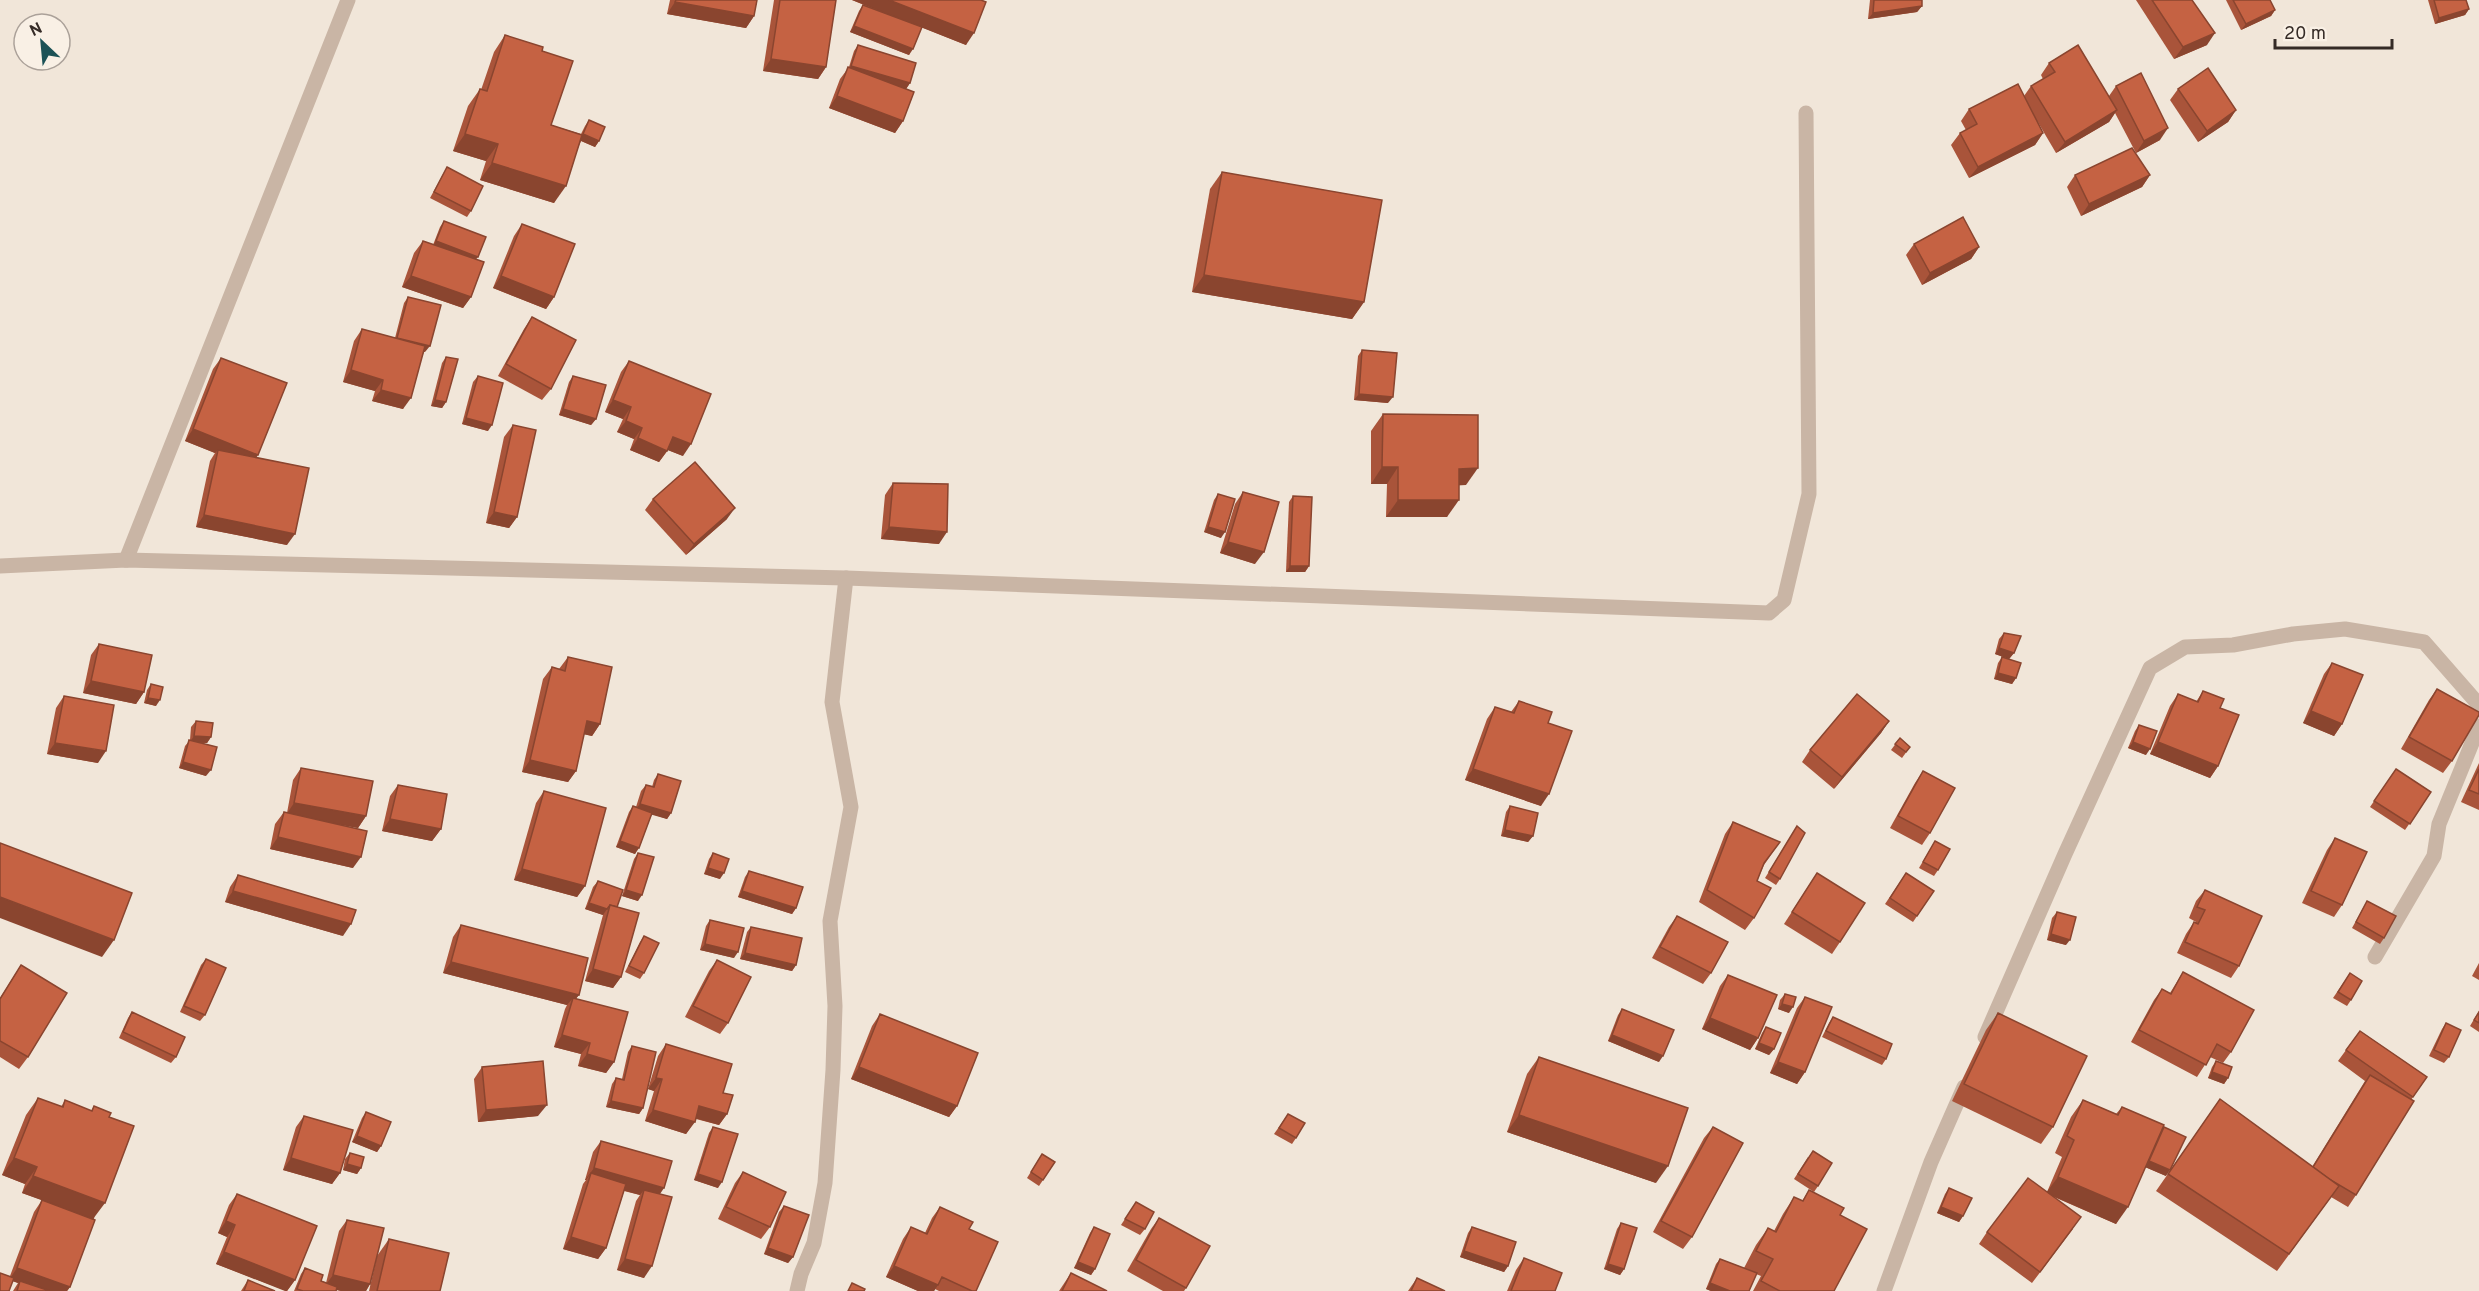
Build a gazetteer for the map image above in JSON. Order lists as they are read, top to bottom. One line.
{"scale_bar":"20 m","north":"top left"}
